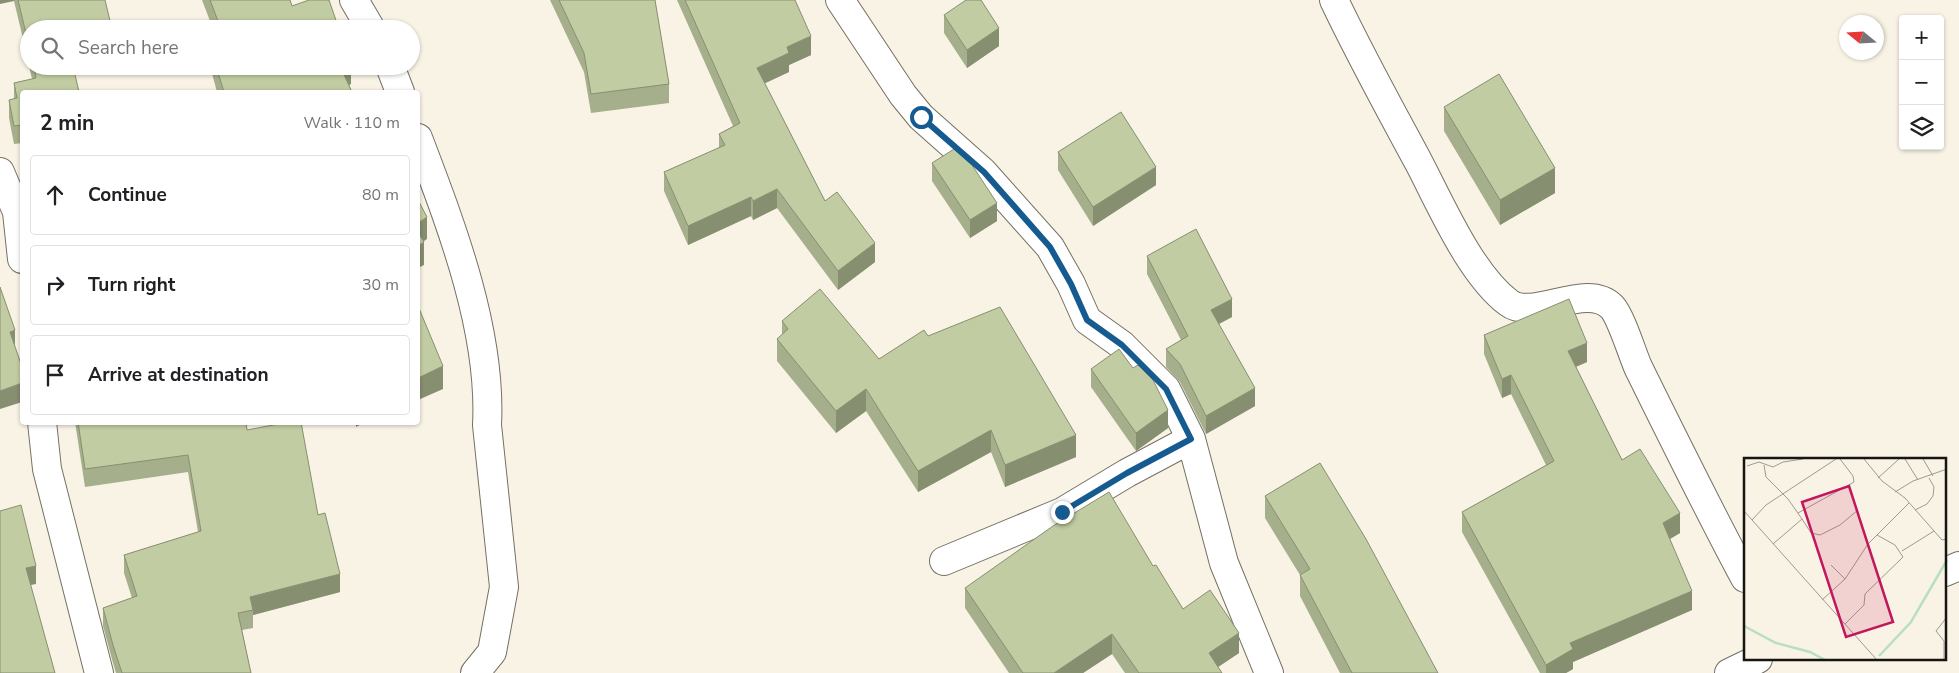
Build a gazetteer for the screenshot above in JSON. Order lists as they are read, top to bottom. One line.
{"north":"left","page":{"map_buttons":["+","−"],"search":"Search here","heading":["2 min","Walk · 110 m"],"list":[["Continue","80 m"],["Turn right","30 m"],"Arrive at destination"]}}
